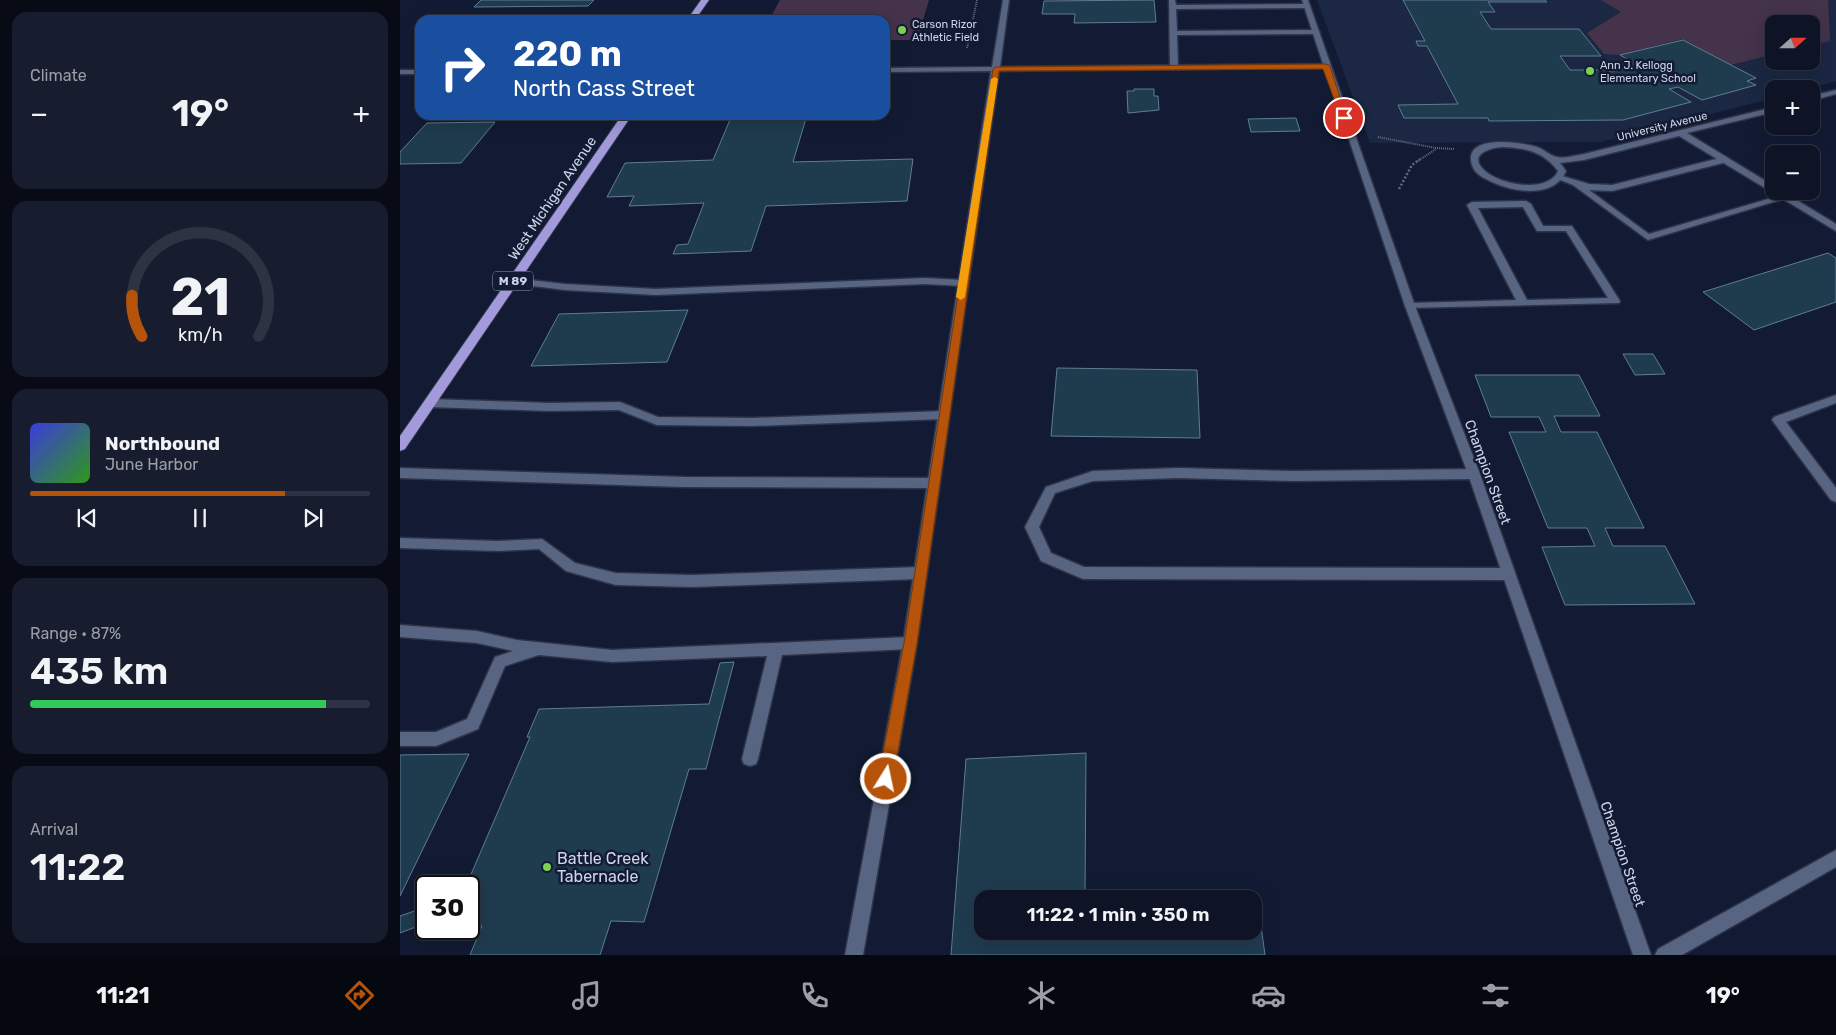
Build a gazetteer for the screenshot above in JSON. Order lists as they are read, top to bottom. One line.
{"streets":{"highway":["West Michigan Avenue","M 89"],"street":["University Avenue","Champion Street"]},"places":["Carson Rizor Athletic Field","Ann J. Kellogg Elementary School","Battle Creek Tabernacle"],"north":"right","page":{"tile":["Climate",["Range · 87%","435 km"],["Arrival","11:22"]],"map_buttons":["+","−"],"turn":["220 m","North Cass Street"],"heat":["−","19°","+"],"song":["Northbound","June Harbor"],"limit":"30","trip":"11:22 · 1 min · 350 m","tabs":["11:21","19°"],"gauge":["21","km/h"]}}
